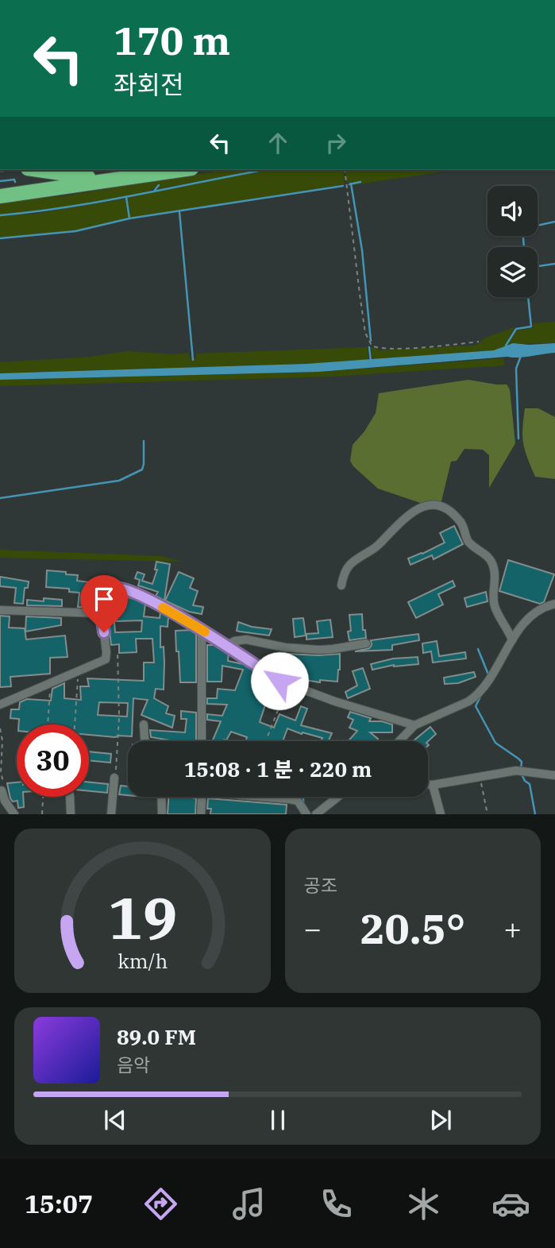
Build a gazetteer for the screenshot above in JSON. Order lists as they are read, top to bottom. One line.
{"page":{"turn":["170 m","좌회전"],"limit":"30","trip":"15:08 · 1 분 · 220 m","tile":"공조","heat":["−","20.5°","+"],"song":["89.0 FM","음악"],"tabs":"15:07","gauge":["19","km/h"]}}
